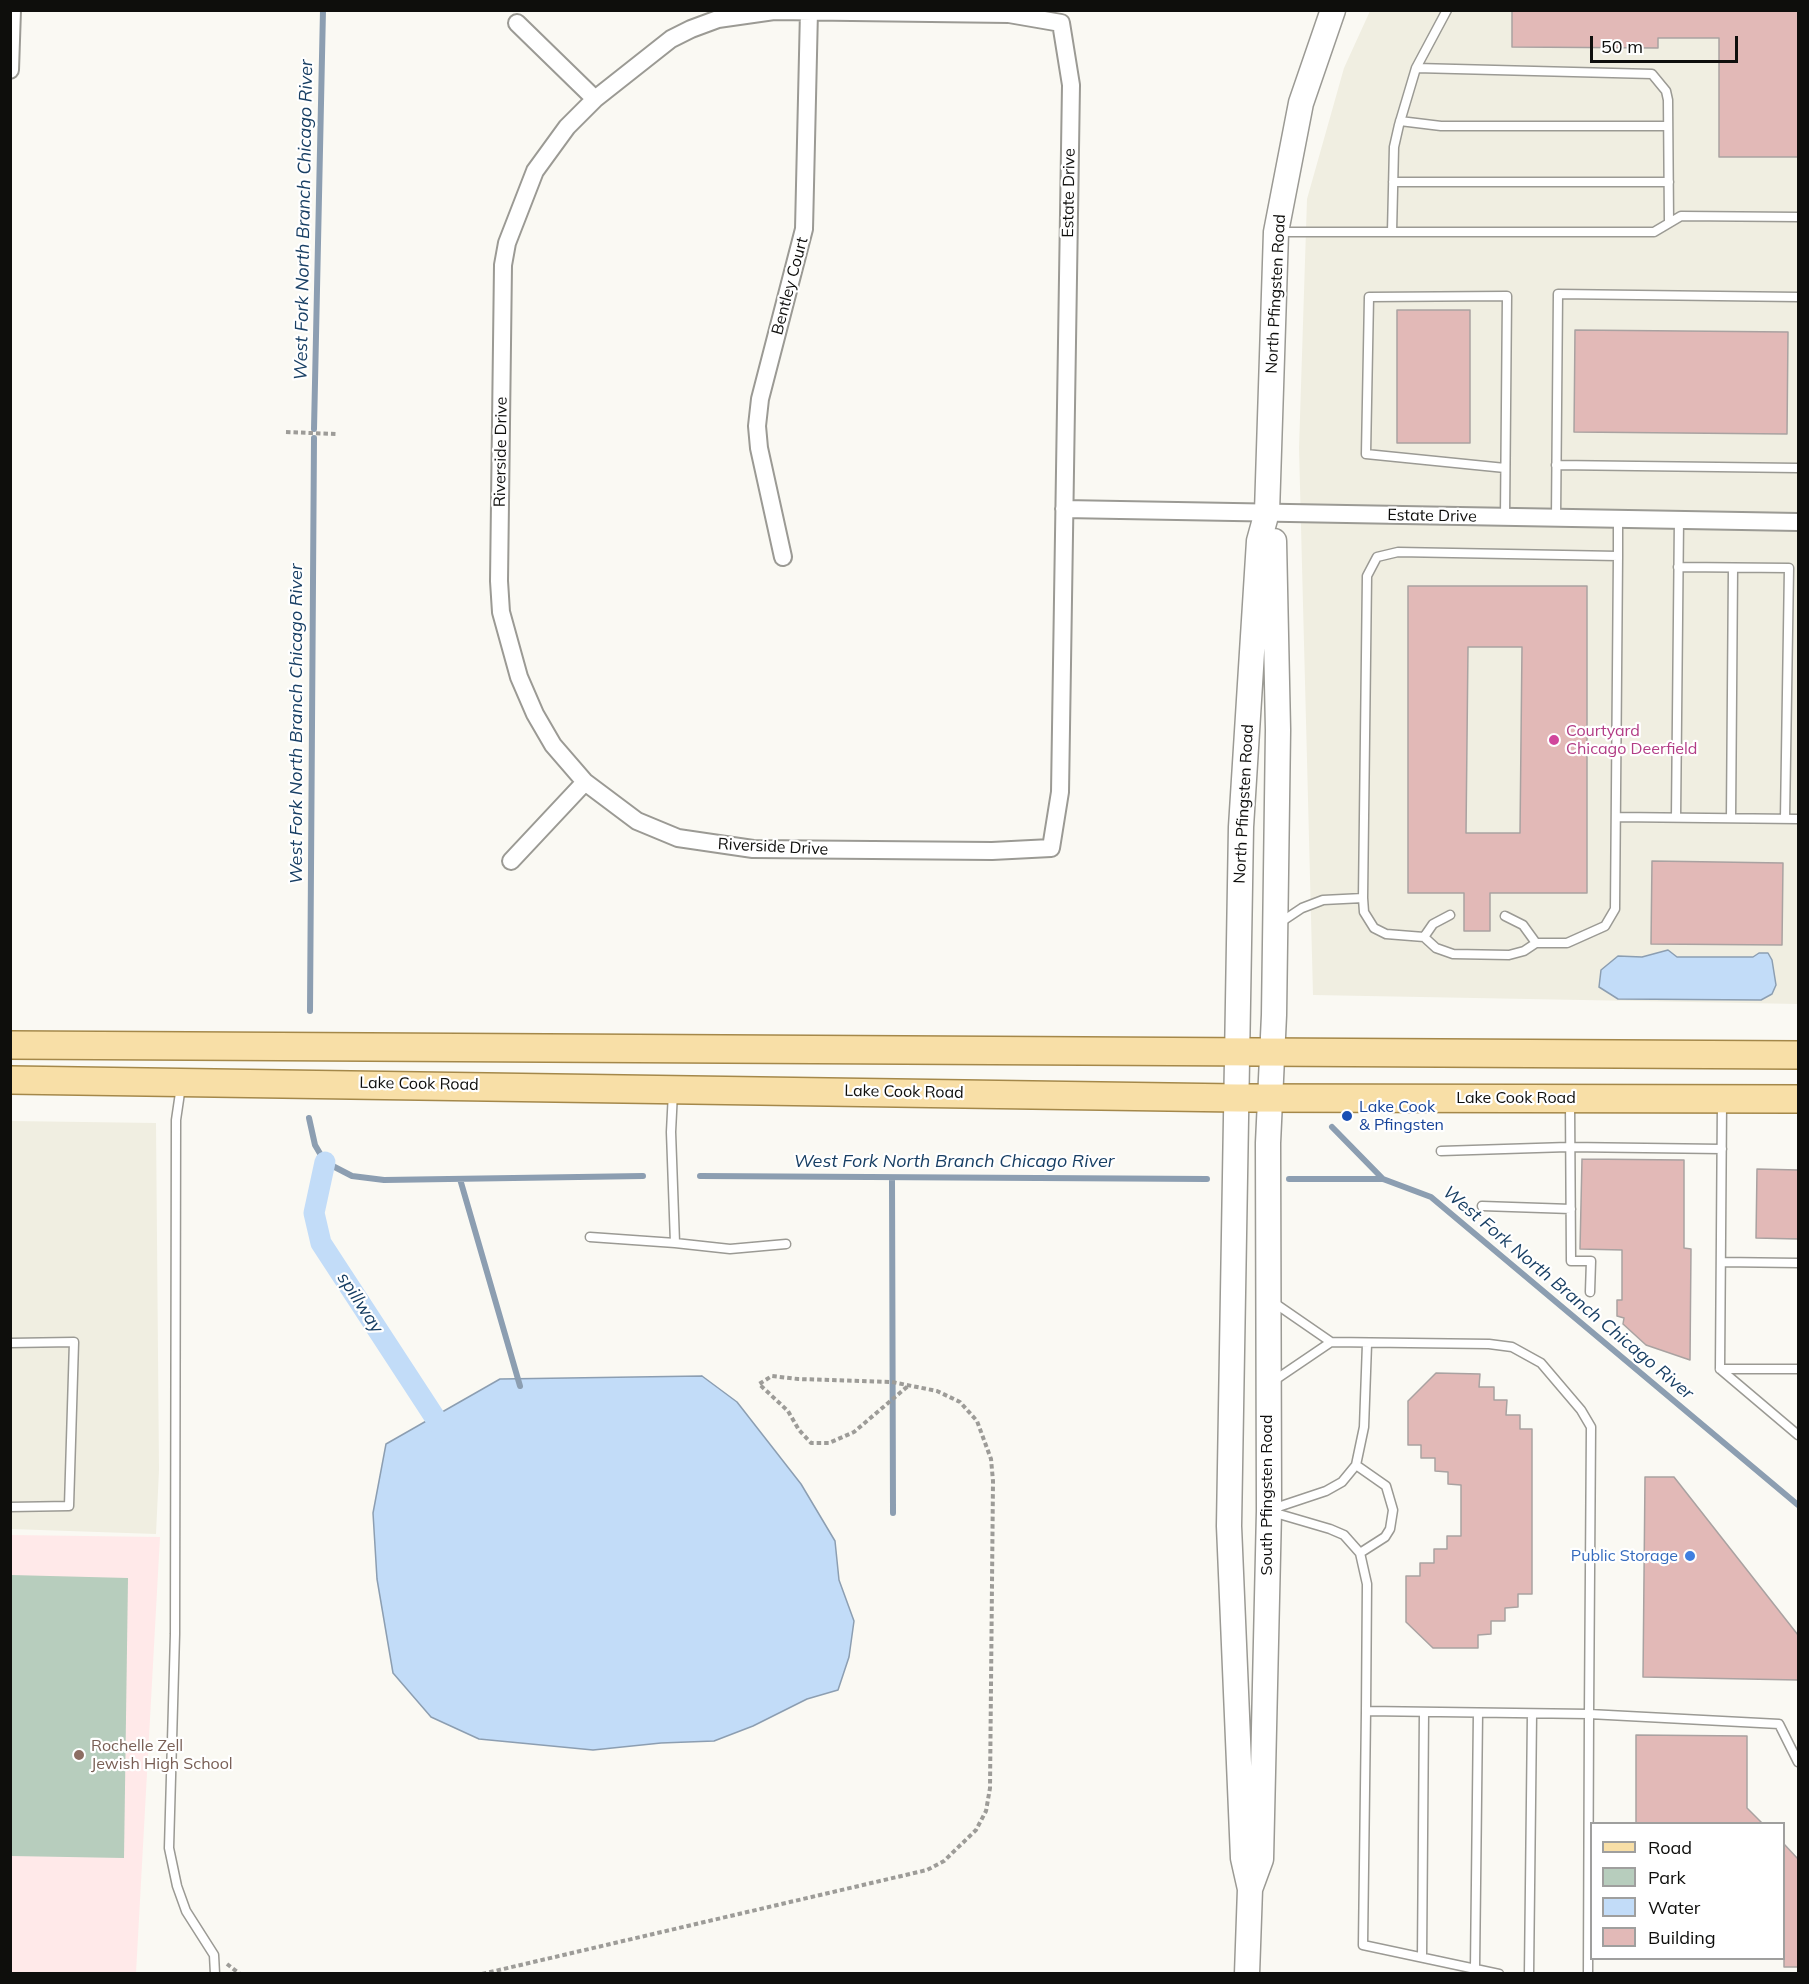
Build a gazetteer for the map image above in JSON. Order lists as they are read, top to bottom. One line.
{"streets":{"main road":["Lake Cook Road"],"street":["Estate Drive","Bentley Court","North Pfingsten Road","Riverside Drive","South Pfingsten Road"]},"crossings":[["Estate Drive","North Pfingsten Road"],["Estate Drive","Riverside Drive"],["Bentley Court","Riverside Drive"],["North Pfingsten Road","Lake Cook Road"],["North Pfingsten Road","South Pfingsten Road"],["Lake Cook Road","South Pfingsten Road"]],"water":["West Fork North Branch Chicago River","spillway"],"places":["Courtyard Chicago Deerfield","Lake Cook & Pfingsten","Public Storage","Rochelle Zell Jewish High School"],"legend":["Road","Park","Water","Building"],"scale_bar":"50 m"}
